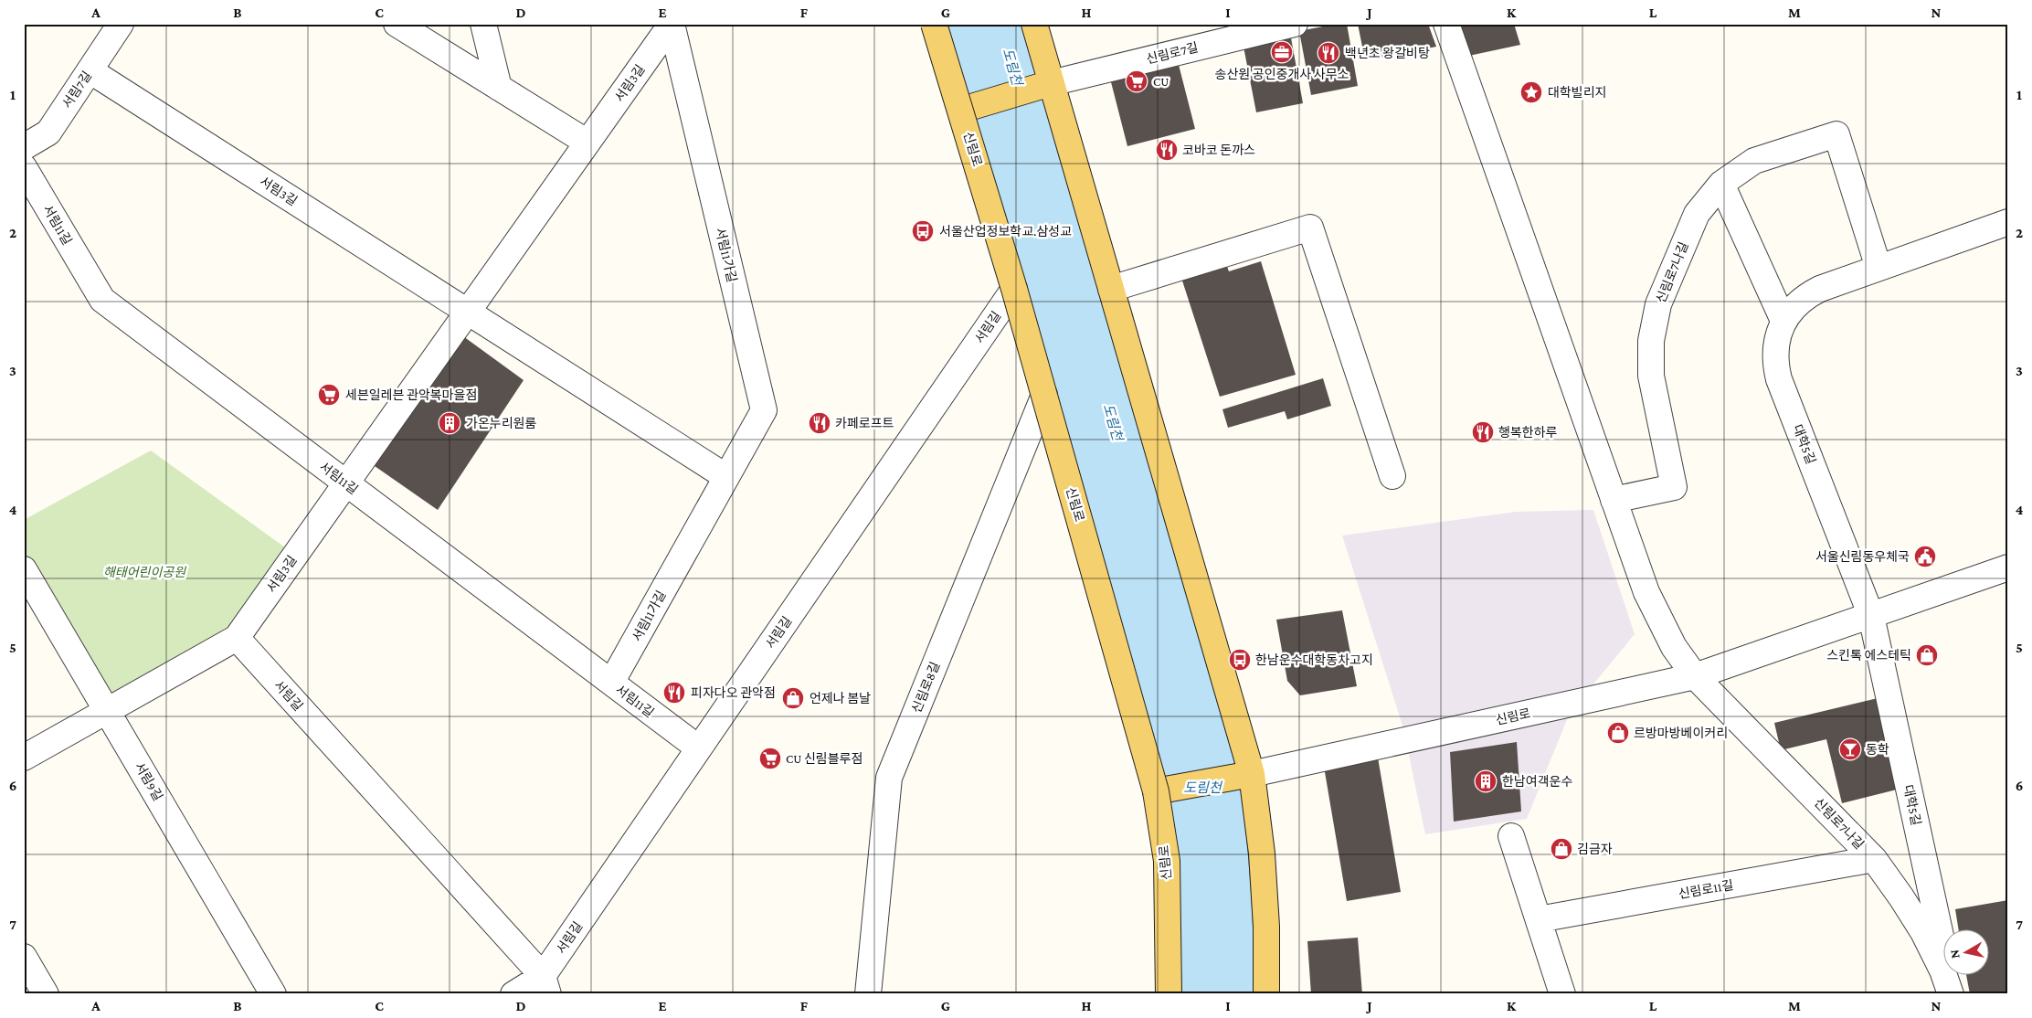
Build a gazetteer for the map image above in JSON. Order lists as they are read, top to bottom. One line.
{"streets":{"main road":["신림로"],"street":["신림로7길","서림3길","서림7길","서림11길","서림11가길","신림로7나길","서림길","대학5길","신림로8길","서림9길","신림로11길"]},"crossings":[["서림3길","서림7길"],["서림3길","서림11길"],["서림3길","서림11가길"],["서림3길","서림길"],["서림3길","서림9길"],["신림로","신림로7나길"],["신림로","서림길"],["신림로","신림로8길"],["서림11길","서림11가길"],["서림11길","서림길"],["신림로7나길","대학5길"],["신림로7나길","신림로11길"]],"water":["도림천"],"parks":["해태어린이공원"],"places":{"office":["송산원 공인중개사 사무소"],"restaurant":["백년초 왕갈비탕","코바코 돈까스","카페로프트","행복한하루","피자다오 관악점"],"supermarket":["CU","세븐일레븐 관악복마을점","CU 신림블루점"],"place":["대학빌리지"],"bus stop":["서울산업정보학교.삼성교","한남운수대학동차고지"],"building":["가온누리원룸","한남여객운수"],"public building":["서울신림동우체국"],"shop":["스킨톡 에스테틱","언제나 봄날","르방마방베이커리","김금자"],"bar":["동학"]},"north":"left","grid":{"columns":["A","B","C","D","E","F","G","H","I","J","K","L","M","N"],"rows":["1","2","3","4","5","6","7"]}}
